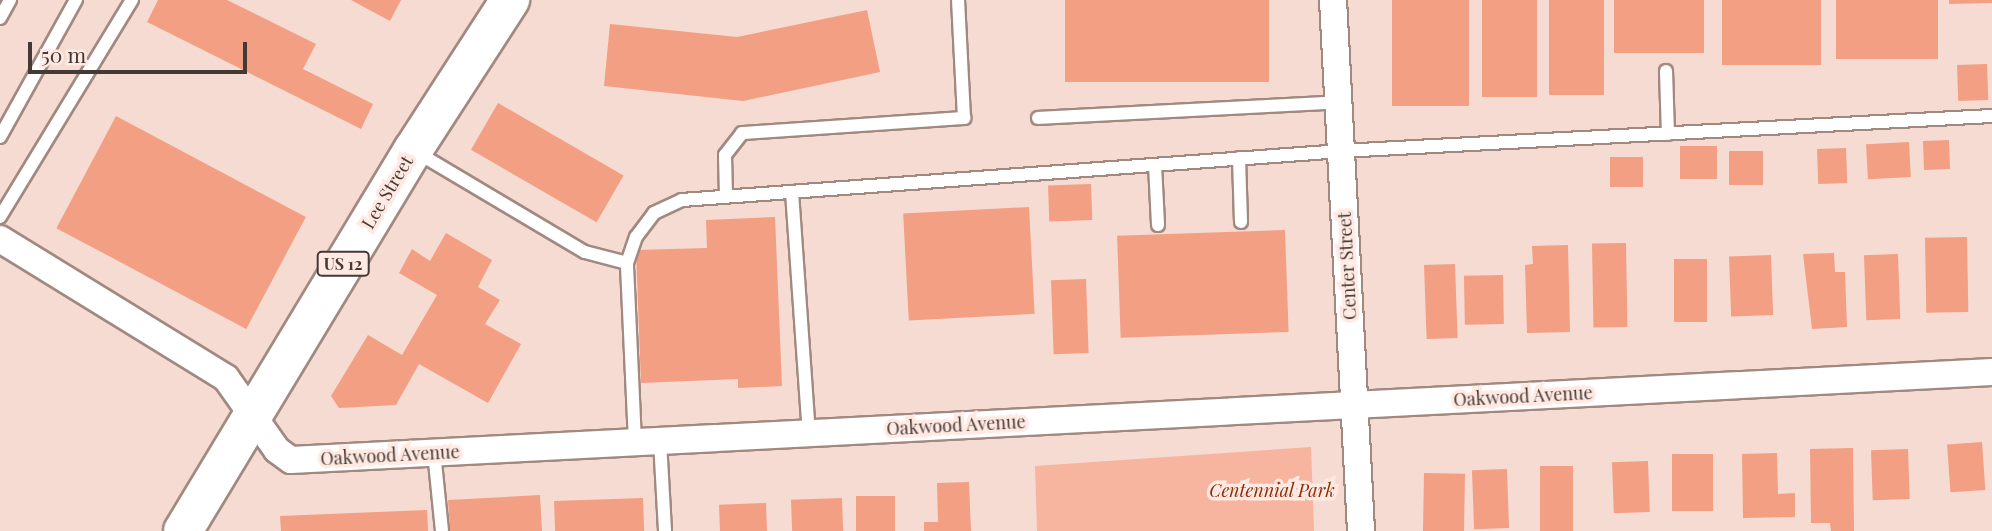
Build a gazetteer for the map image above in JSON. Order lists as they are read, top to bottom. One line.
{"streets":{"main road":["Lee Street","US 12"],"street":["Center Street","Oakwood Avenue"]},"crossings":[["Lee Street","Oakwood Avenue"],["Center Street","Oakwood Avenue"]],"parks":["Centennial Park"],"scale_bar":"50 m"}
